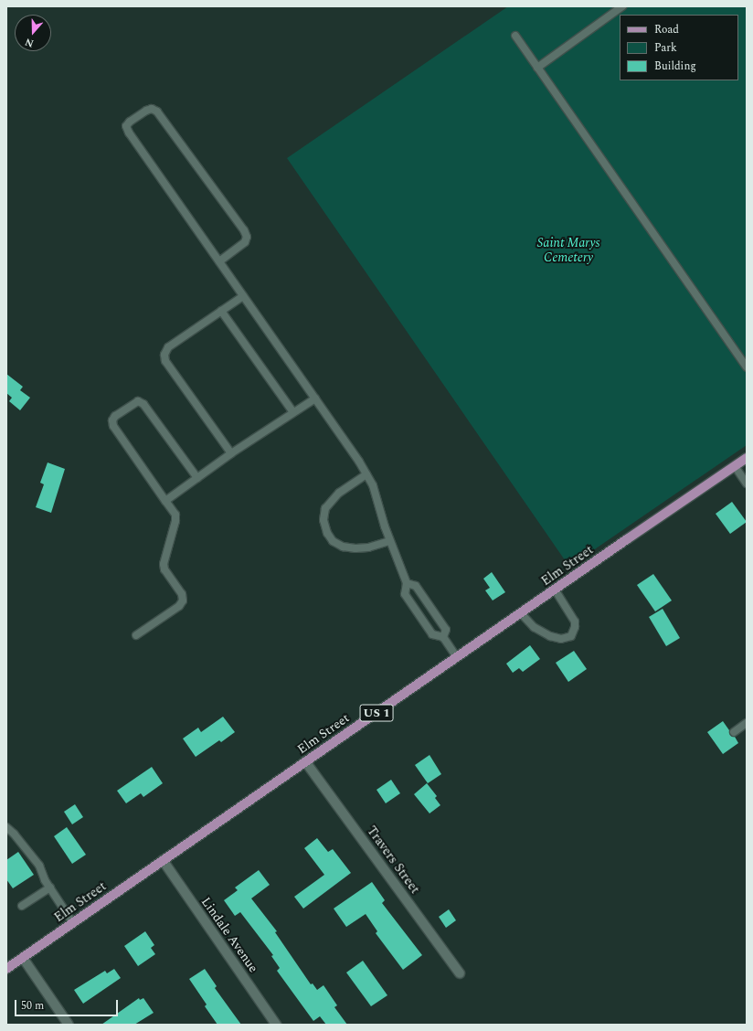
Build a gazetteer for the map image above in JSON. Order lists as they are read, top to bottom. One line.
{"streets":{"main road":["Elm Street","US 1"],"street":["Travers Street","Lindale Avenue"]},"crossings":[["Elm Street","Travers Street"],["Elm Street","Lindale Avenue"]],"parks":["Saint Marys Cemetery"],"legend":["Road","Park","Building"],"scale_bar":"50 m","north":"bottom"}
